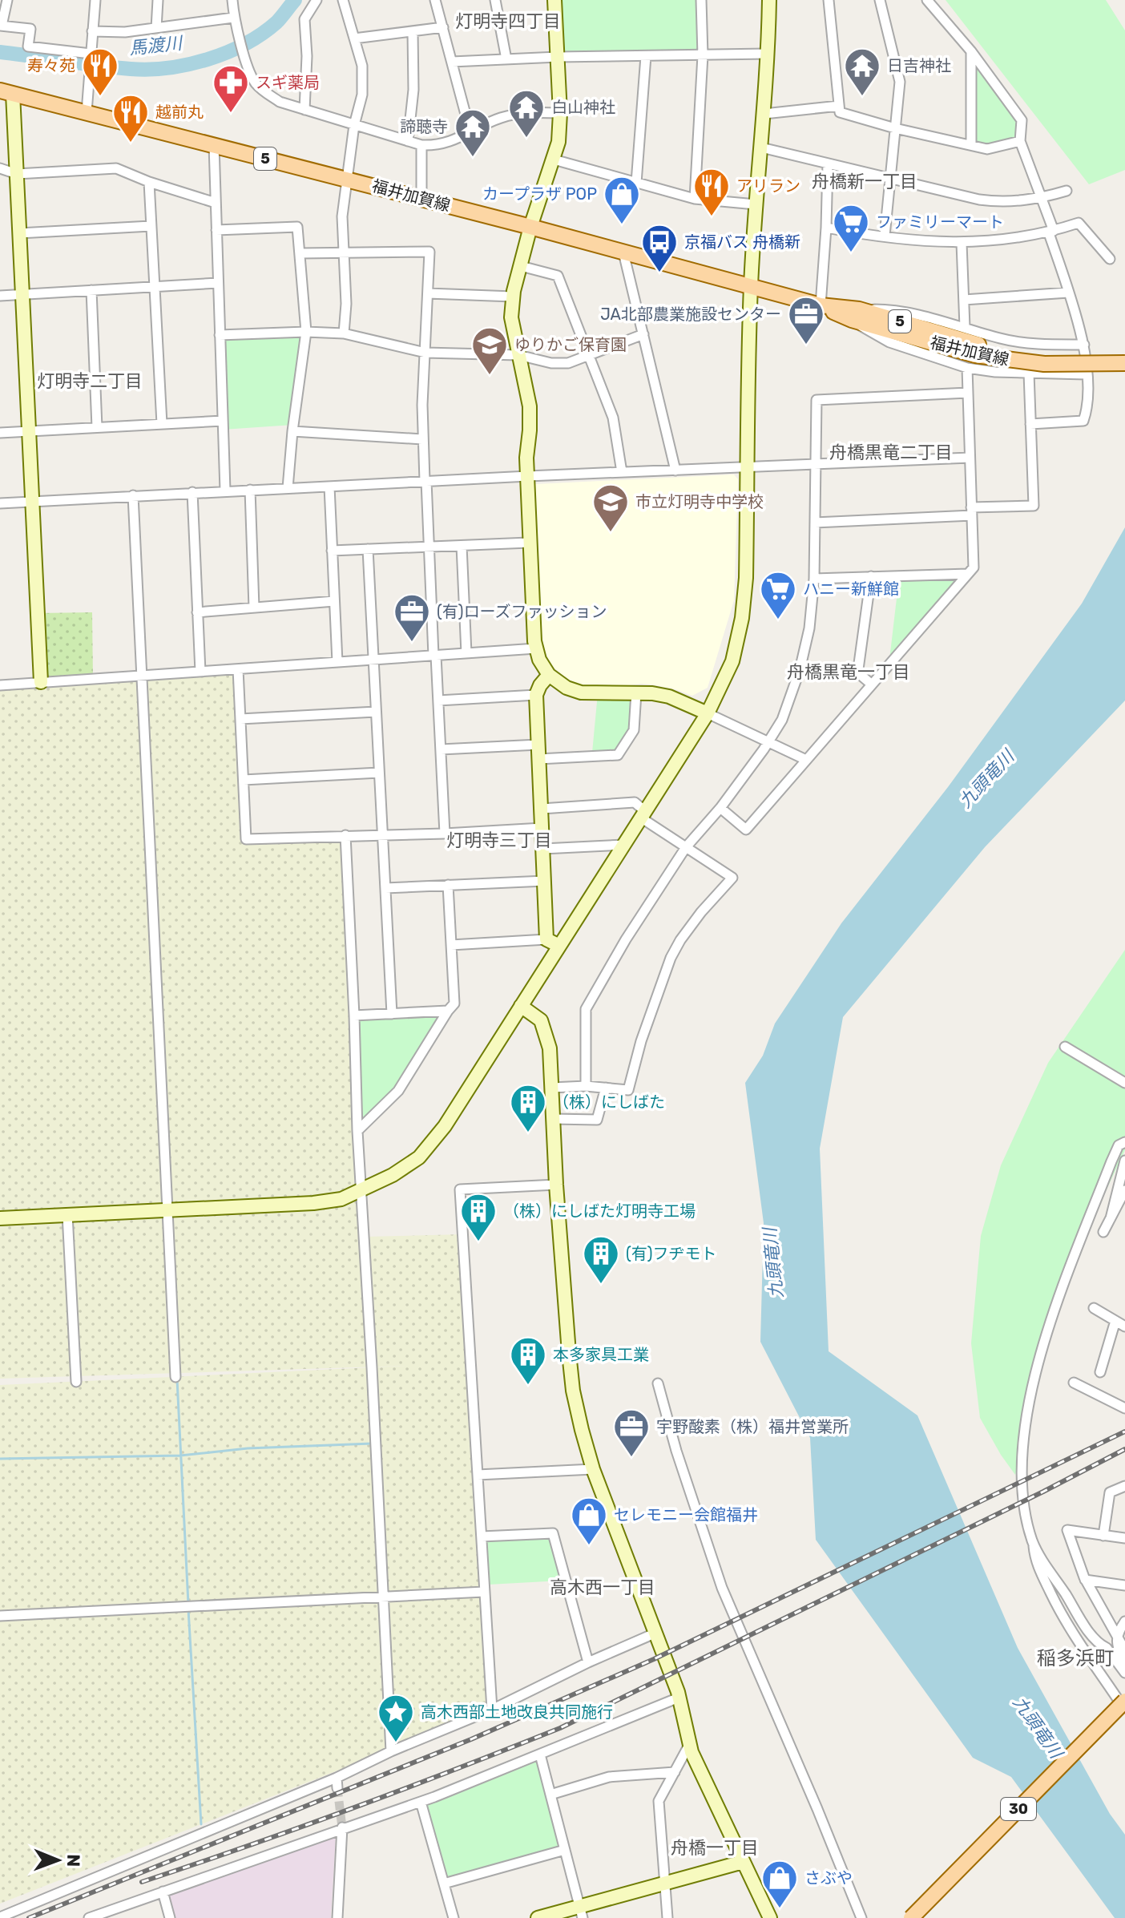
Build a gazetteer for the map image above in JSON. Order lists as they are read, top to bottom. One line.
{"streets":{"main road":["5","福井加賀線","30"]},"districts":["灯明寺四丁目","舟橋新一丁目","灯明寺二丁目","舟橋黒竜二丁目","舟橋黒竜一丁目","灯明寺三丁目","高木西一丁目","稲多浜町","舟橋一丁目"],"water":["馬渡川","九頭竜川"],"places":{"restaurant":["寿々苑","越前丸","アリラン"],"temple":["日吉神社","白山神社","諦聴寺"],"pharmacy":["スギ薬局"],"shop":["カープラザ POP","セレモニー会館福井","さぶや"],"supermarket":["ファミリーマート","ハニー新鮮館"],"bus stop":["京福バス 舟橋新"],"office":["JA北部農業施設センター","(有)ローズファッション","宇野酸素（株）福井営業所"],"school or university":["ゆりかご保育園","市立灯明寺中学校"],"building":["（株）にしばた","（株）にしばた灯明寺工場","(有)フヂモト","本多家具工業"],"place":["高木西部土地改良共同施行"]},"north":"right"}
